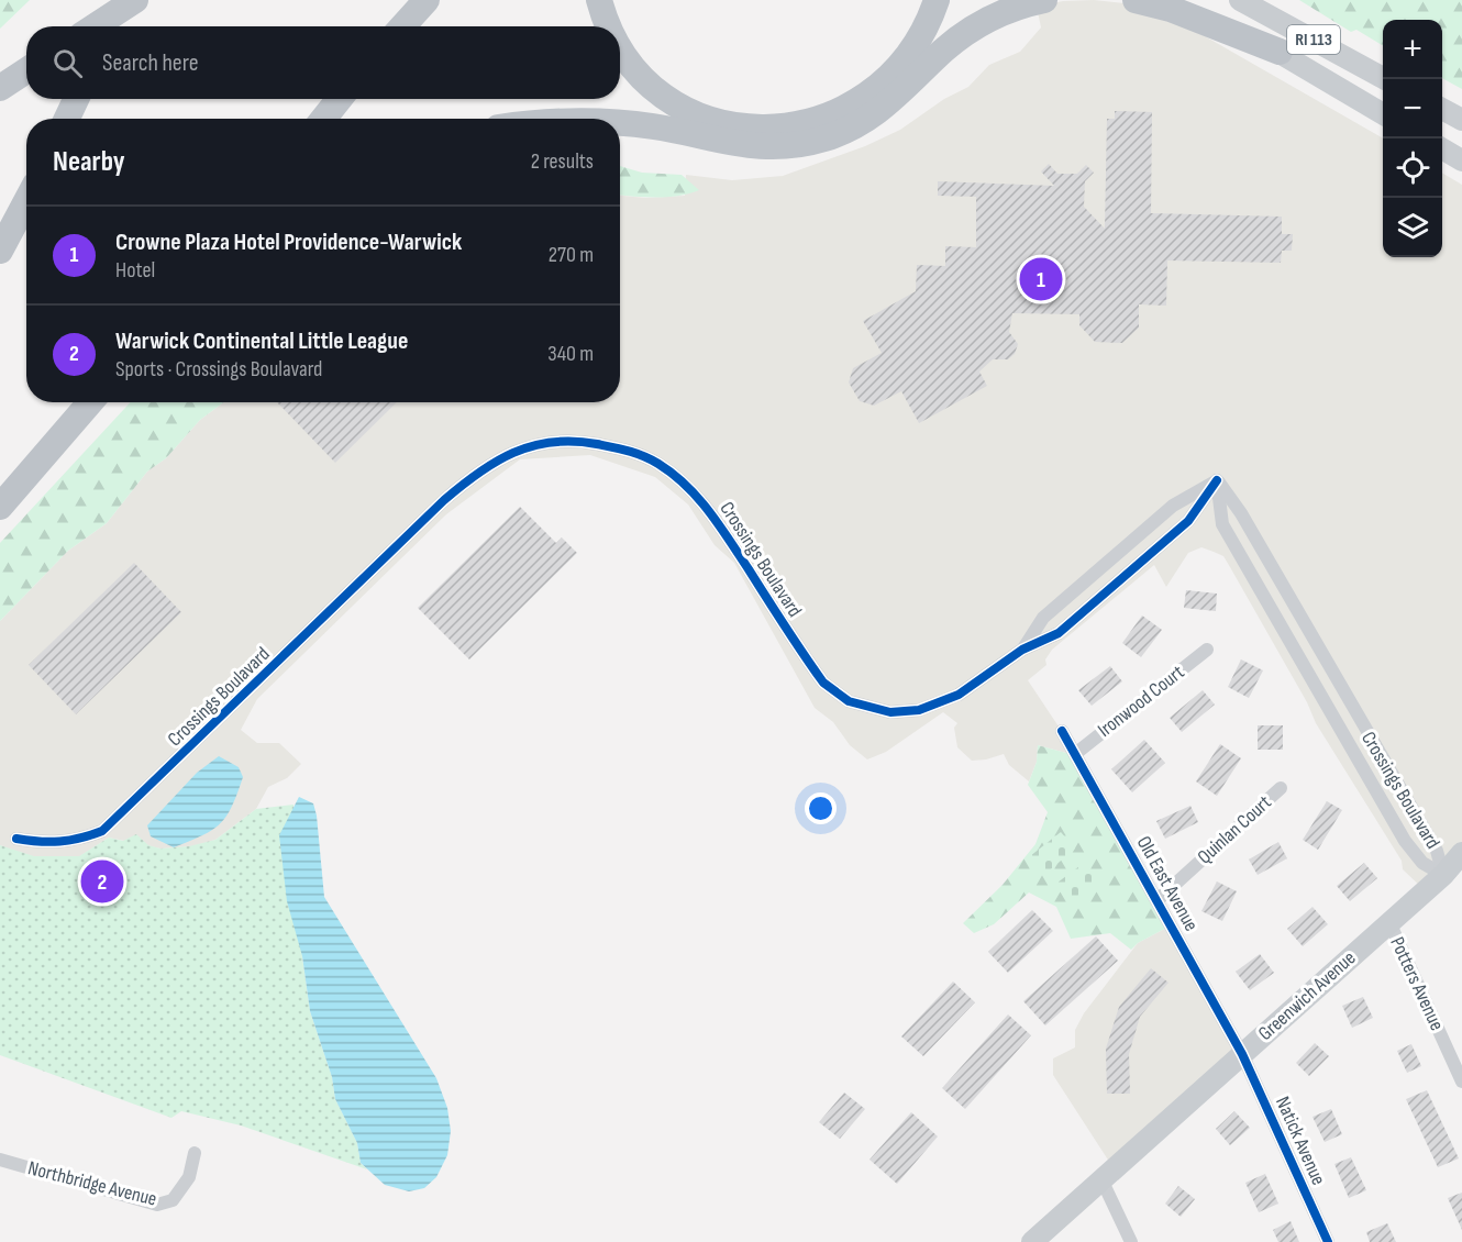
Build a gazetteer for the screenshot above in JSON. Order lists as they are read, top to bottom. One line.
{"streets":{"main road":["RI 113","Greenwich Avenue"],"street":["Crossings Boulavard","Ironwood Court","Quinlan Court","Old East Avenue","Potters Avenue","Natick Avenue","Northbridge Avenue"]},"crossings":[["Crossings Boulavard","Greenwich Avenue"],["Ironwood Court","Old East Avenue"],["Quinlan Court","Old East Avenue"],["Old East Avenue","Greenwich Avenue"],["Old East Avenue","Natick Avenue"],["Potters Avenue","Greenwich Avenue"],["Greenwich Avenue","Natick Avenue"]],"page":{"map_buttons":["+","−"],"search":"Search here","heading":["Nearby","2 results"],"list":[{"mark":"1","name":"Crowne Plaza Hotel Providence-Warwick","note":"Hotel","value":"270 m"},{"mark":"2","name":"Warwick Continental Little League","note":"Sports · Crossings Boulavard","value":"340 m"}],"pins":["1","2"]}}
